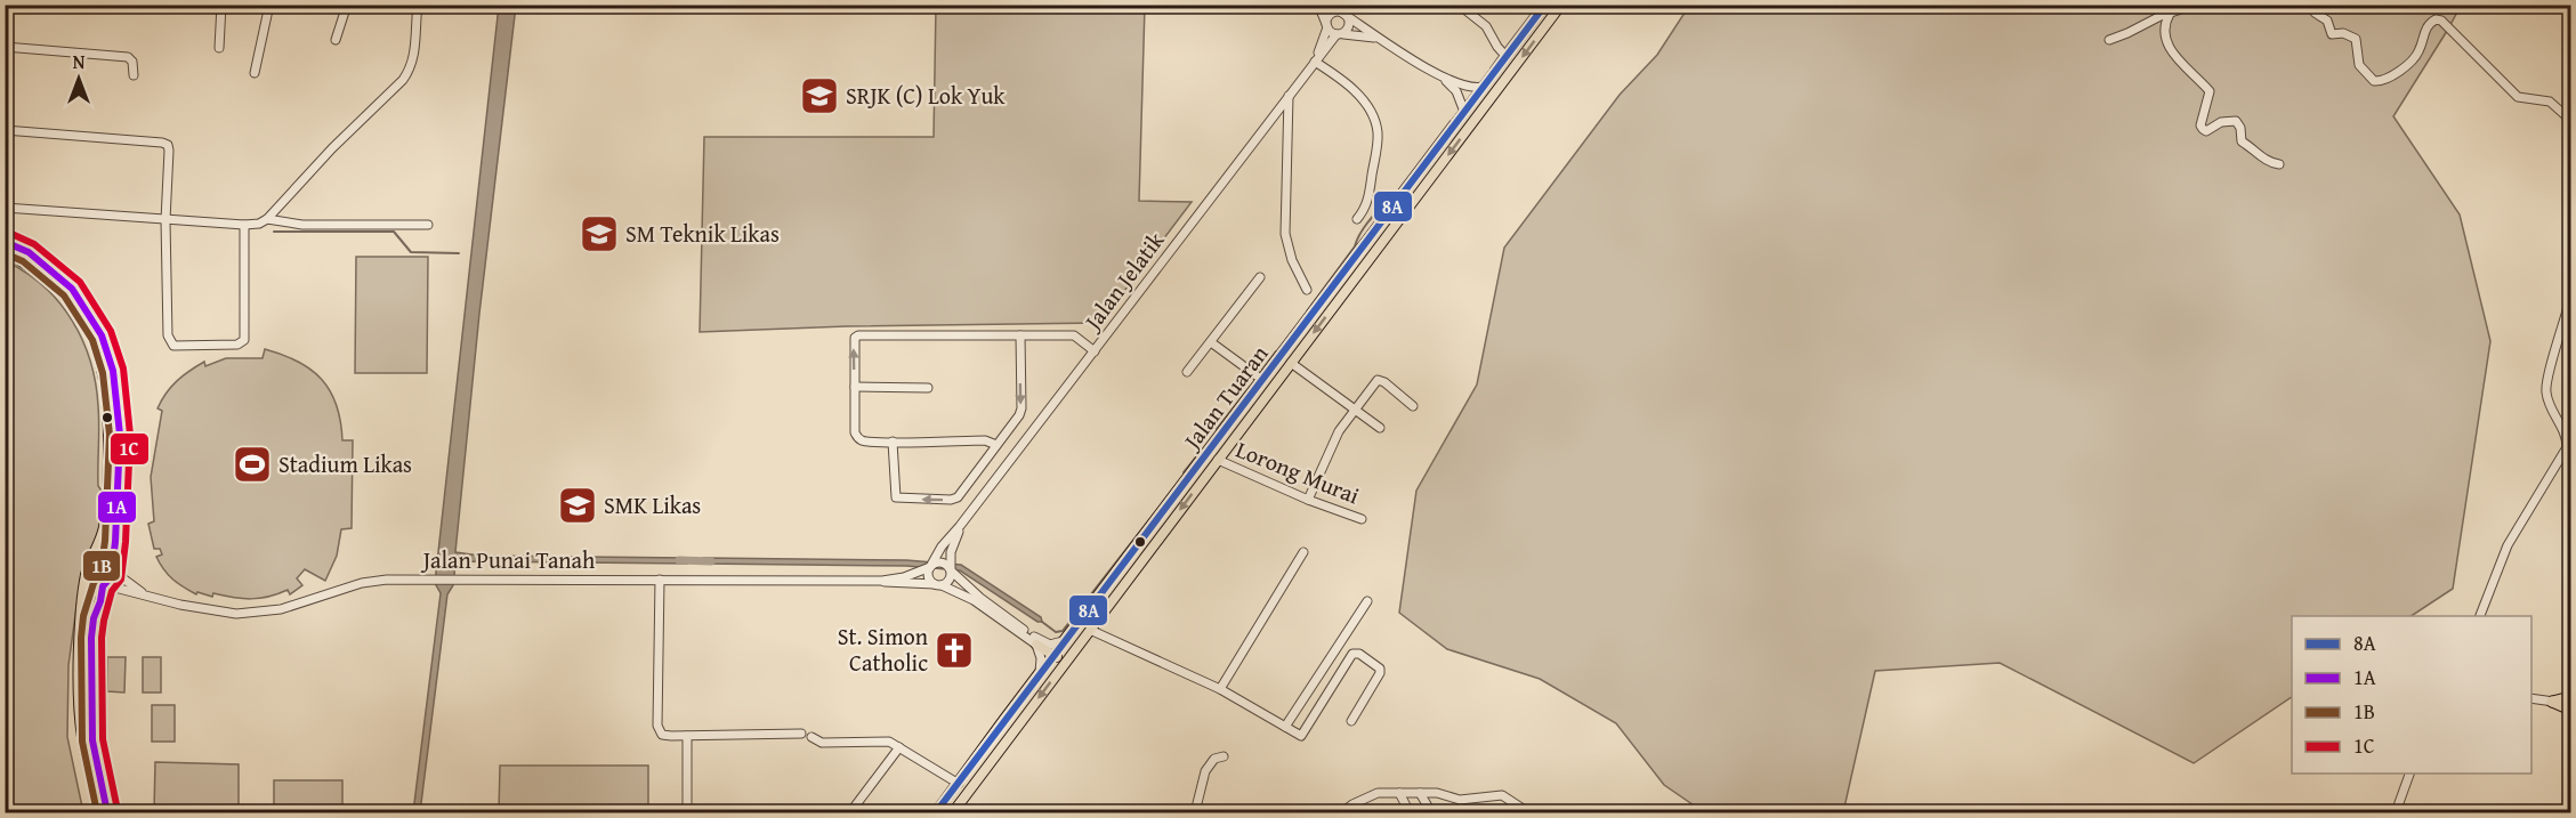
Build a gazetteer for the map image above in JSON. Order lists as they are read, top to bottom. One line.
{"streets":{"main road":["Jalan Tuaran"],"street":["Jalan Jelatik","Lorong Murai","Jalan Punai Tanah"]},"crossings":[["Jalan Tuaran","Lorong Murai"]],"places":{"school or university":["SRJK (C) Lok Yuk","SM Teknik Likas","SMK Likas"],"sports":["Stadium Likas"],"church":["St. Simon Catholic"]},"lines":["transit line 8A","transit line 1C","transit line 1A","transit line 1B"],"legend":["8A","1A","1B","1C"],"north":"top"}
